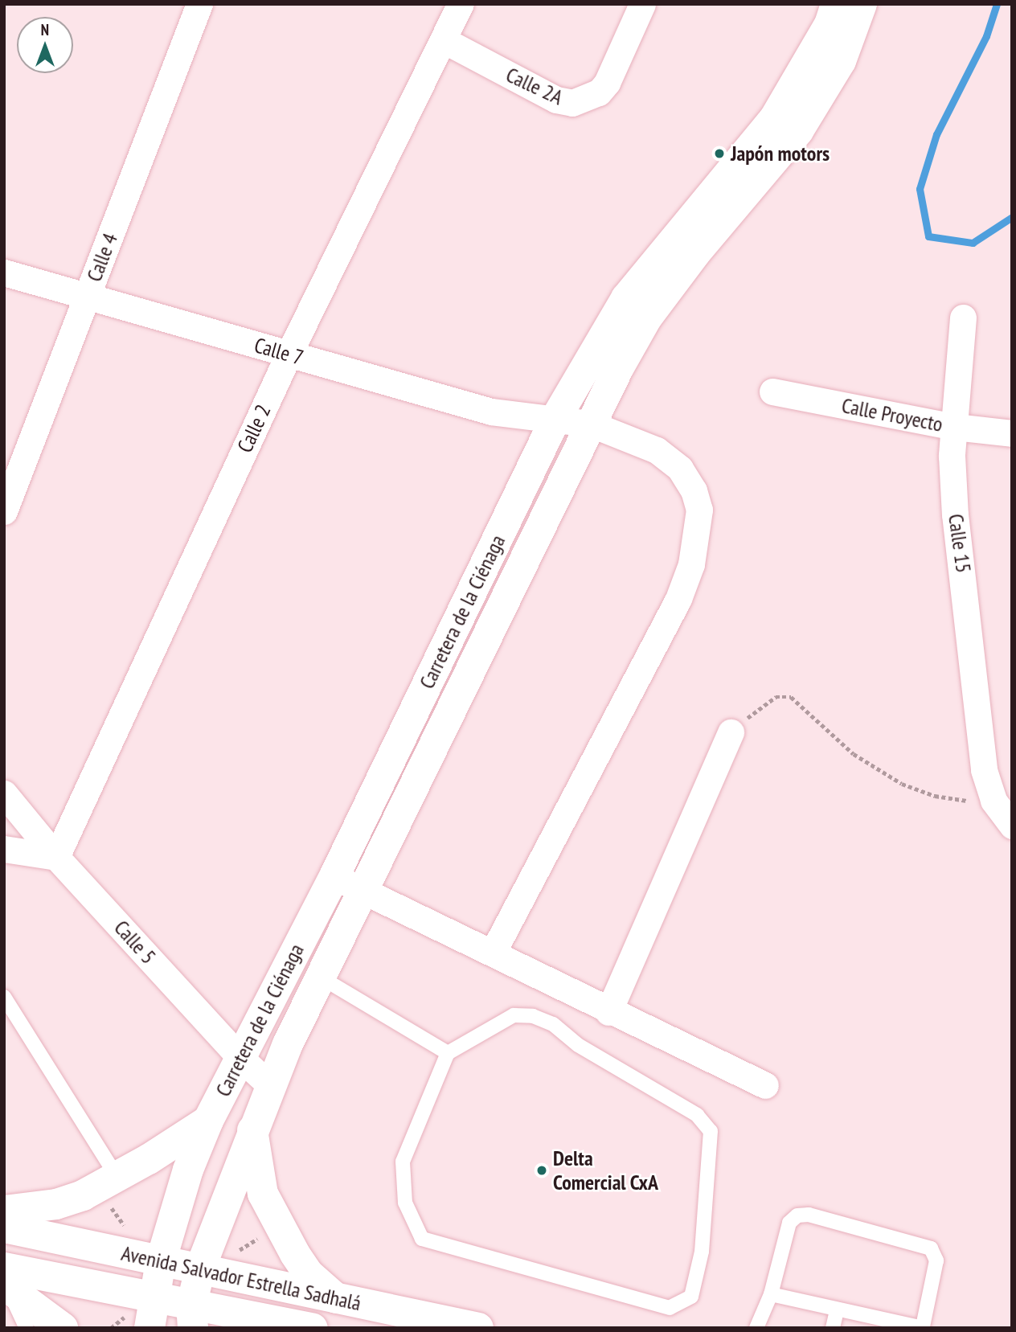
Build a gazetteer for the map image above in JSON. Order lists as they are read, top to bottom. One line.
{"streets":{"main road":["Carretera de la Ciénaga","Avenida Salvador Estrella Sadhalá"],"street":["Calle 2A","Calle 4","Calle 7","Calle Proyecto","Calle 2","Calle 15","Calle 5"]},"crossings":[["Calle 2A","Calle 2"],["Calle 4","Calle 7"],["Calle 7","Calle 2"],["Calle 7","Carretera de la Ciénaga"],["Calle Proyecto","Calle 15"],["Calle 2","Calle 5"],["Carretera de la Ciénaga","Calle 5"],["Carretera de la Ciénaga","Avenida Salvador Estrella Sadhalá"]],"places":["Japón motors","Delta Comercial CxA"],"north":"top"}
